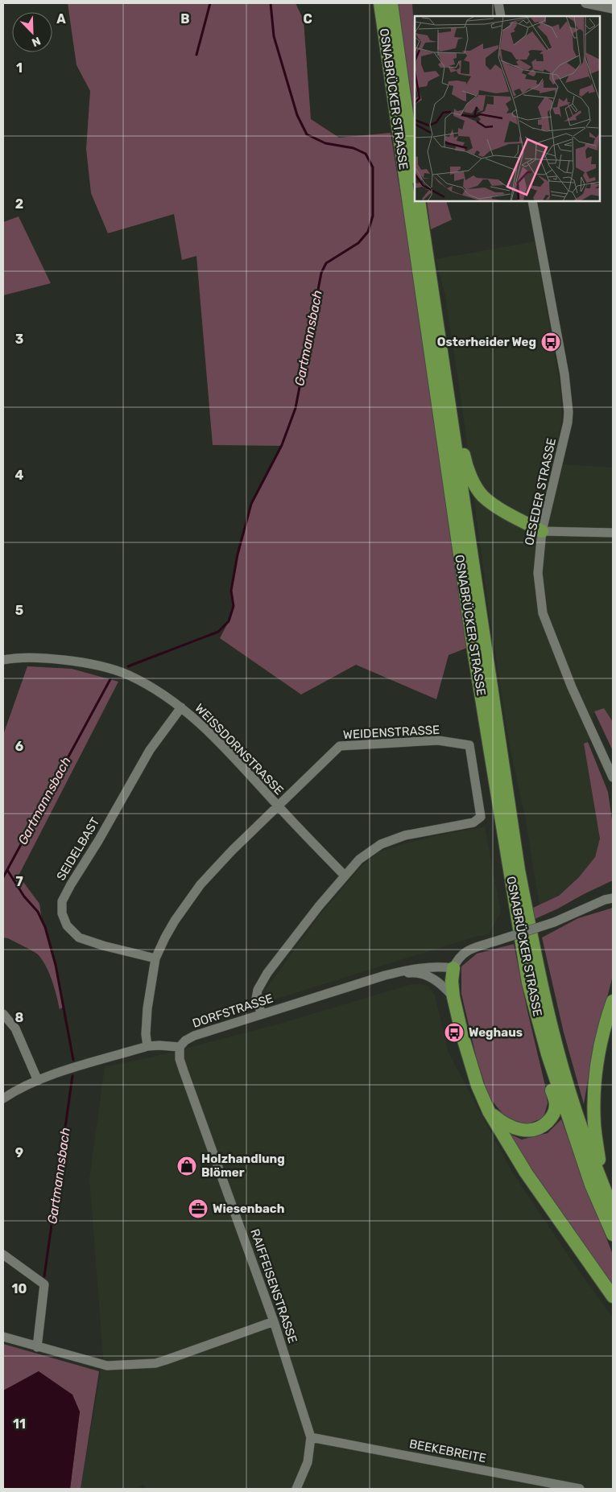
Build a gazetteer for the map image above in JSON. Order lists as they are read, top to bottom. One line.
{"streets":{"highway":["OSNABRÜCKER STRASSE"],"street":["OESEDER STRASSE","WEIDENSTRASSE","WEISSDORNSTRASSE","SEIDELBAST","DORFSTRASSE","RAIFFEISENSTRASSE","BEEKEBREITE"]},"crossings":[["WEIDENSTRASSE","WEISSDORNSTRASSE"],["WEIDENSTRASSE","SEIDELBAST"],["WEIDENSTRASSE","DORFSTRASSE"],["WEISSDORNSTRASSE","SEIDELBAST"],["DORFSTRASSE","RAIFFEISENSTRASSE"],["RAIFFEISENSTRASSE","BEEKEBREITE"]],"water":["Gartmannsbach"],"places":{"bus stop":["Osterheider Weg","Weghaus"],"shop":["Holzhandlung Blömer"],"office":["Wiesenbach"]},"north":"bottom right","grid":{"columns":["A","B","C"],"rows":["1","2","3","4","5","6","7","8","9","10","11"]}}
